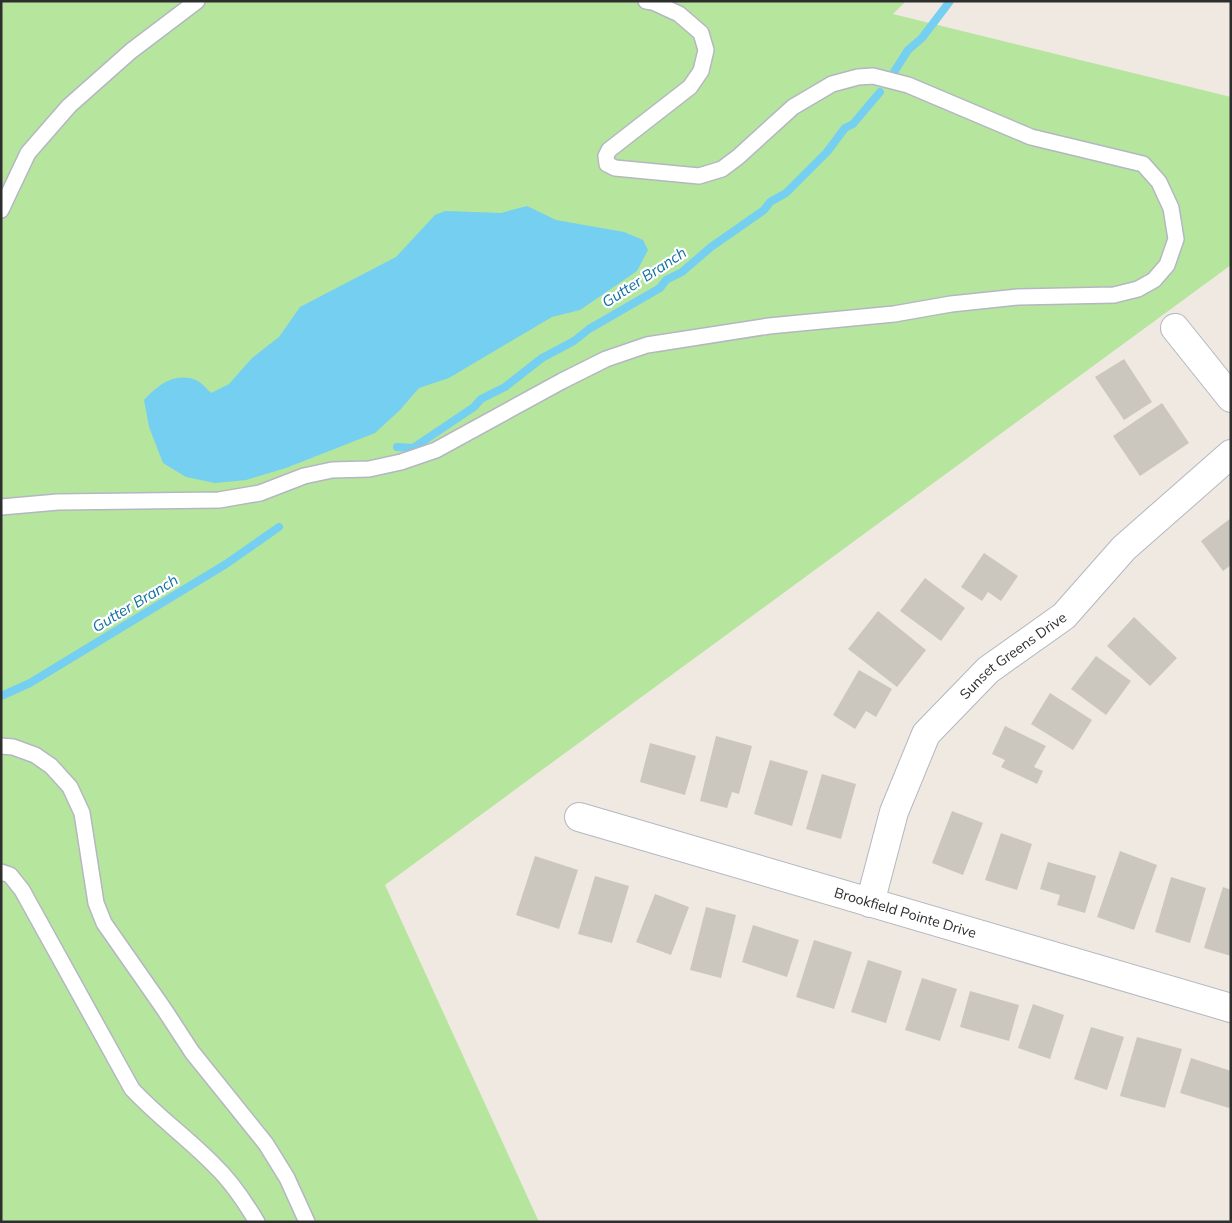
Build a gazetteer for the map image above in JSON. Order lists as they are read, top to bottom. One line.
{"streets":{"street":["Sunset Greens Drive","Brookfield Pointe Drive"]},"crossings":[["Sunset Greens Drive","Brookfield Pointe Drive"]],"water":["Gutter Branch"]}
